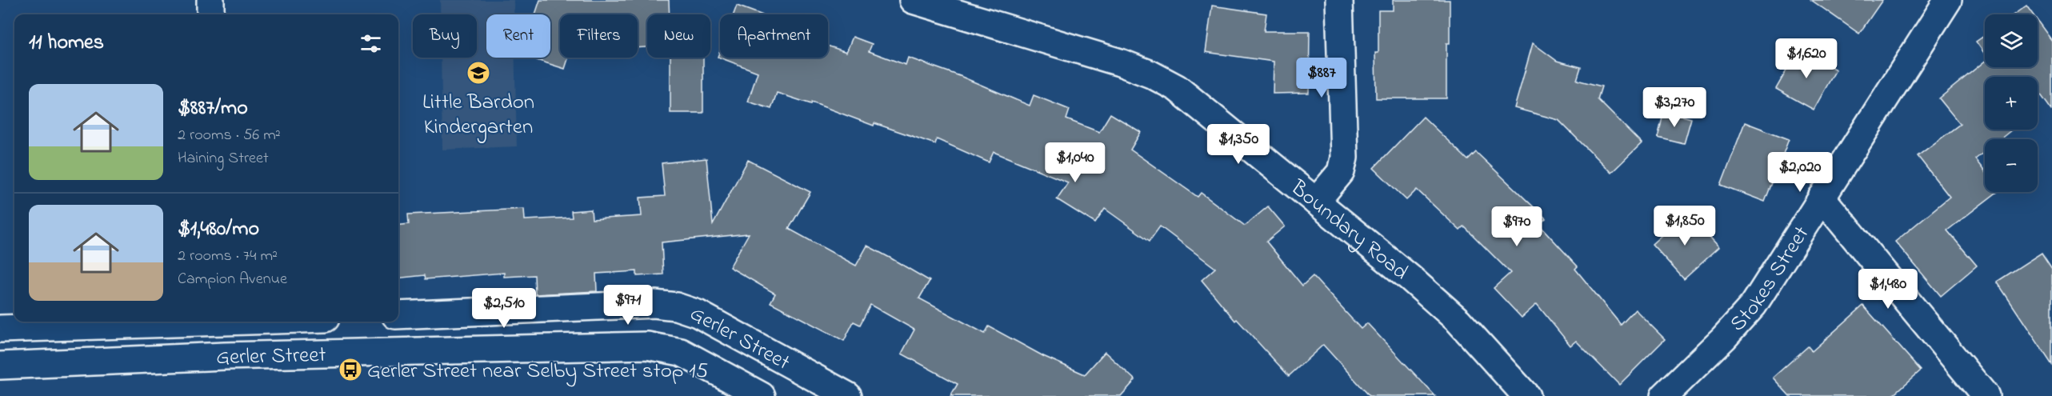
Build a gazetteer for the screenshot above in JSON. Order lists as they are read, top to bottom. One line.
{"streets":{"street":["Boundary Road","Stokes Street","Gerler Street"]},"places":{"school or university":["Little Bardon Kindergarten"],"bus stop":["Gerler Street near Selby Street stop 15"]},"page":{"map_buttons":["+","−"],"chip":["Buy","Rent","Filters","New","Apartment"],"heading":"11 homes","price":["$1,620","$887","$3,270","$1,350","$1,040","$2,020","$1,850","$970","$1,480","$971","$2,510"],"list":[{"name":"$887/mo","note":"2 rooms · 56 m² · Haining Street"},{"name":"$1,480/mo","note":"2 rooms · 74 m² · Campion Avenue"}]}}
